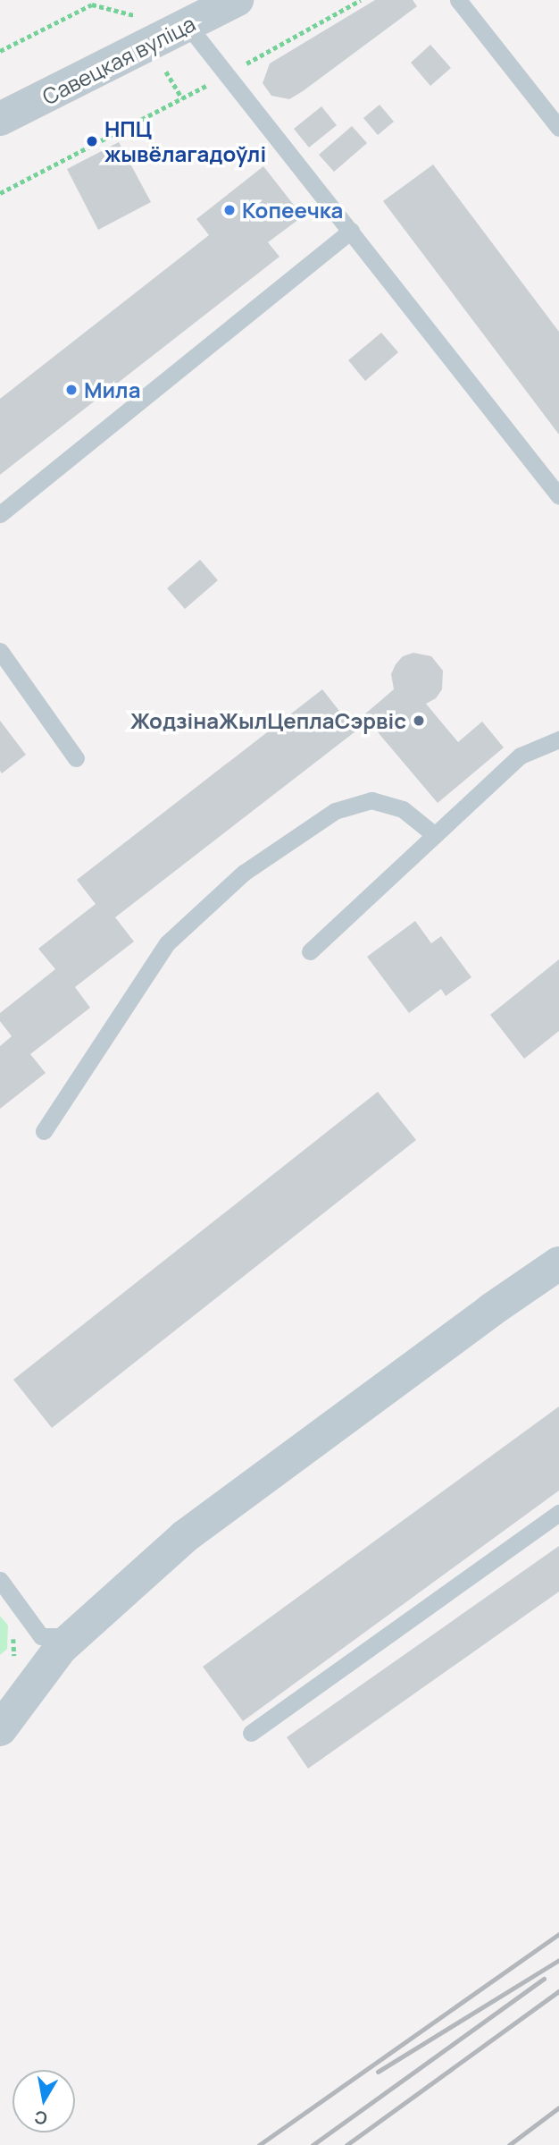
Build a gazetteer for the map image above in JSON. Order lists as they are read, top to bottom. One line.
{"streets":{"street":["Савецкая вуліца"]},"places":["НПЦ жывёлагадоўлі","Копеечка","Мила","ЖодзінаЖылЦеплаСэрвіс"],"north":"bottom"}
